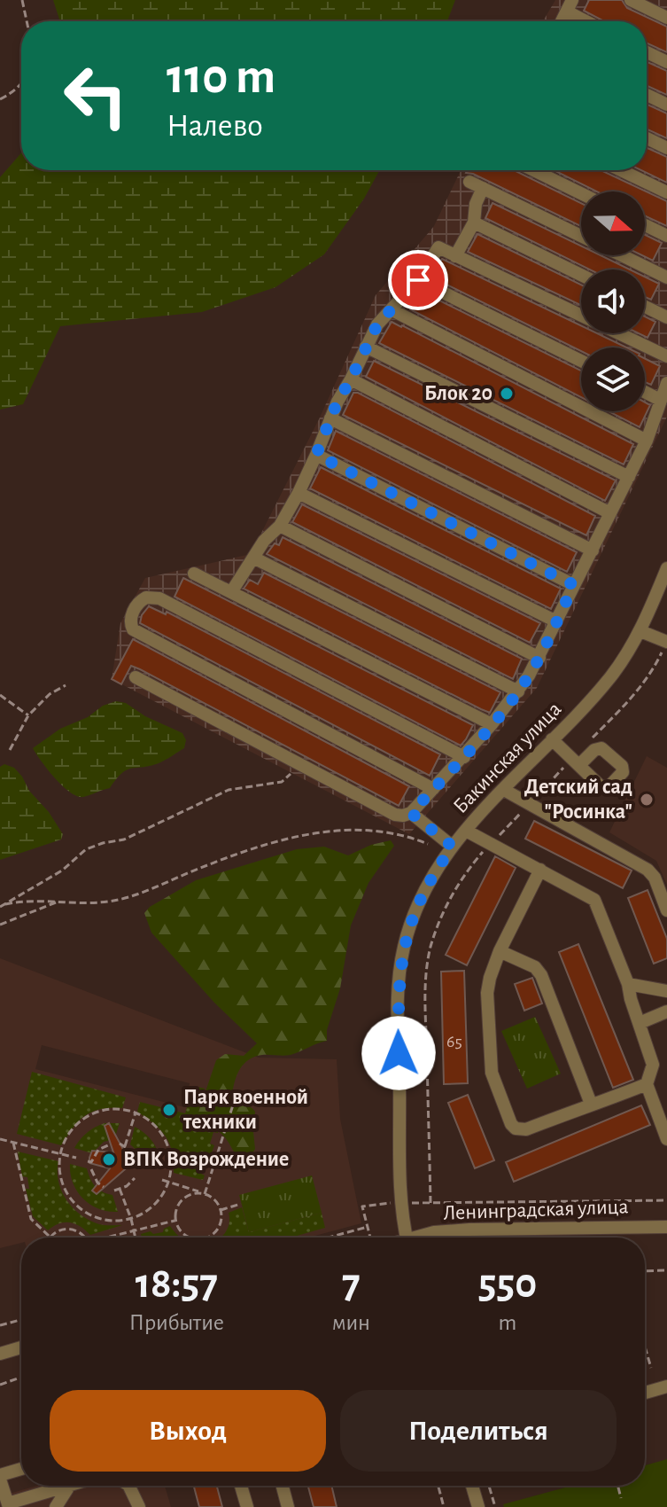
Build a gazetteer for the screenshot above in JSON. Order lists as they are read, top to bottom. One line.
{"streets":{"street":["Бакинская улица","Ленинградская улица"]},"places":["Блок 20","Детский сад \"Росинка\"","Парк военной техники","ВПК Возрождение"],"house_numbers":["65"],"north":"right","page":{"turn":["110 m","Налево"],"eta":["18:57","Прибытие","7","мин","550","m"],"buttons":["Выход","Поделиться"]}}
